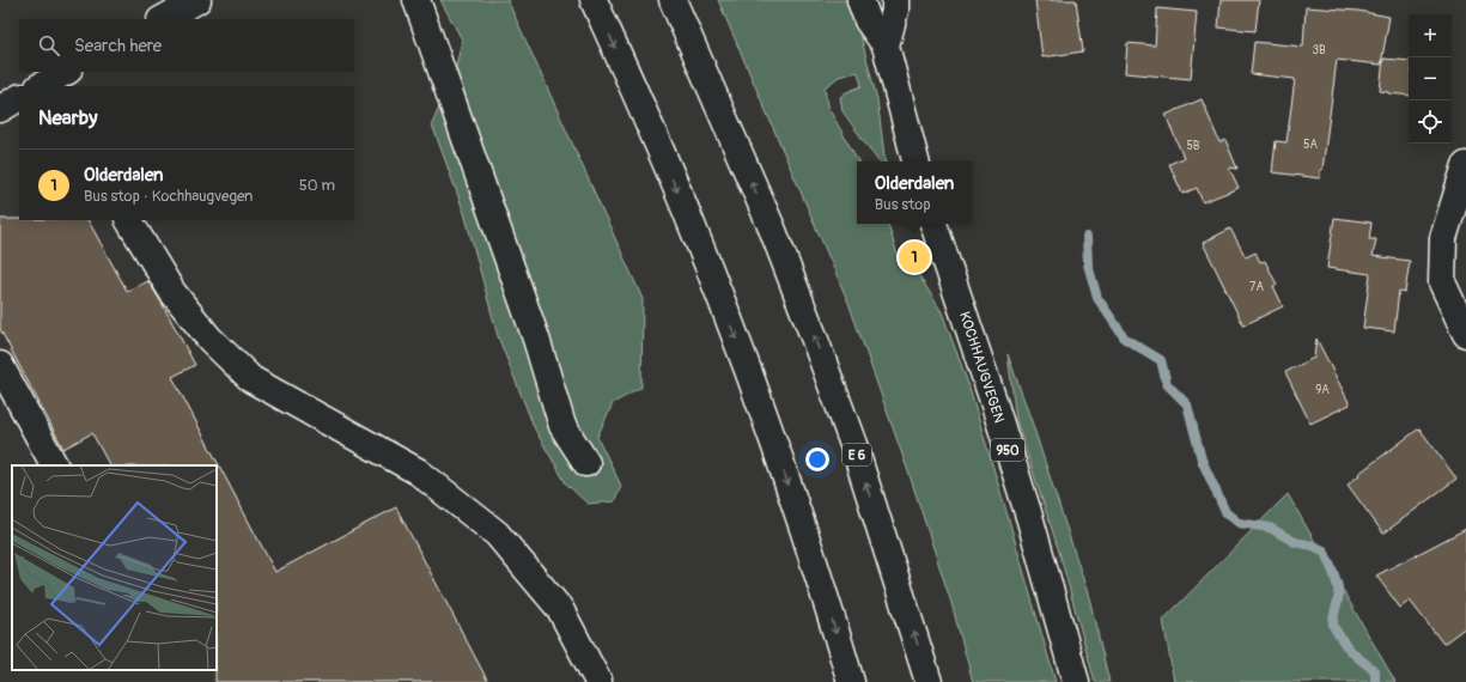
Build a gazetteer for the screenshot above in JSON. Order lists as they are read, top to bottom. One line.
{"streets":{"main road":["KOCHHAUGVEGEN","950","E 6"]},"house_numbers":["3B","5A","5B","7A","9A"],"page":{"map_buttons":["+","−"],"search":"Search here","heading":"Nearby","list":[{"mark":"1","name":"Olderdalen","note":"Bus stop · Kochhaugvegen","value":"50 m"}],"popup":["Olderdalen","Bus stop"],"pins":"1"}}
